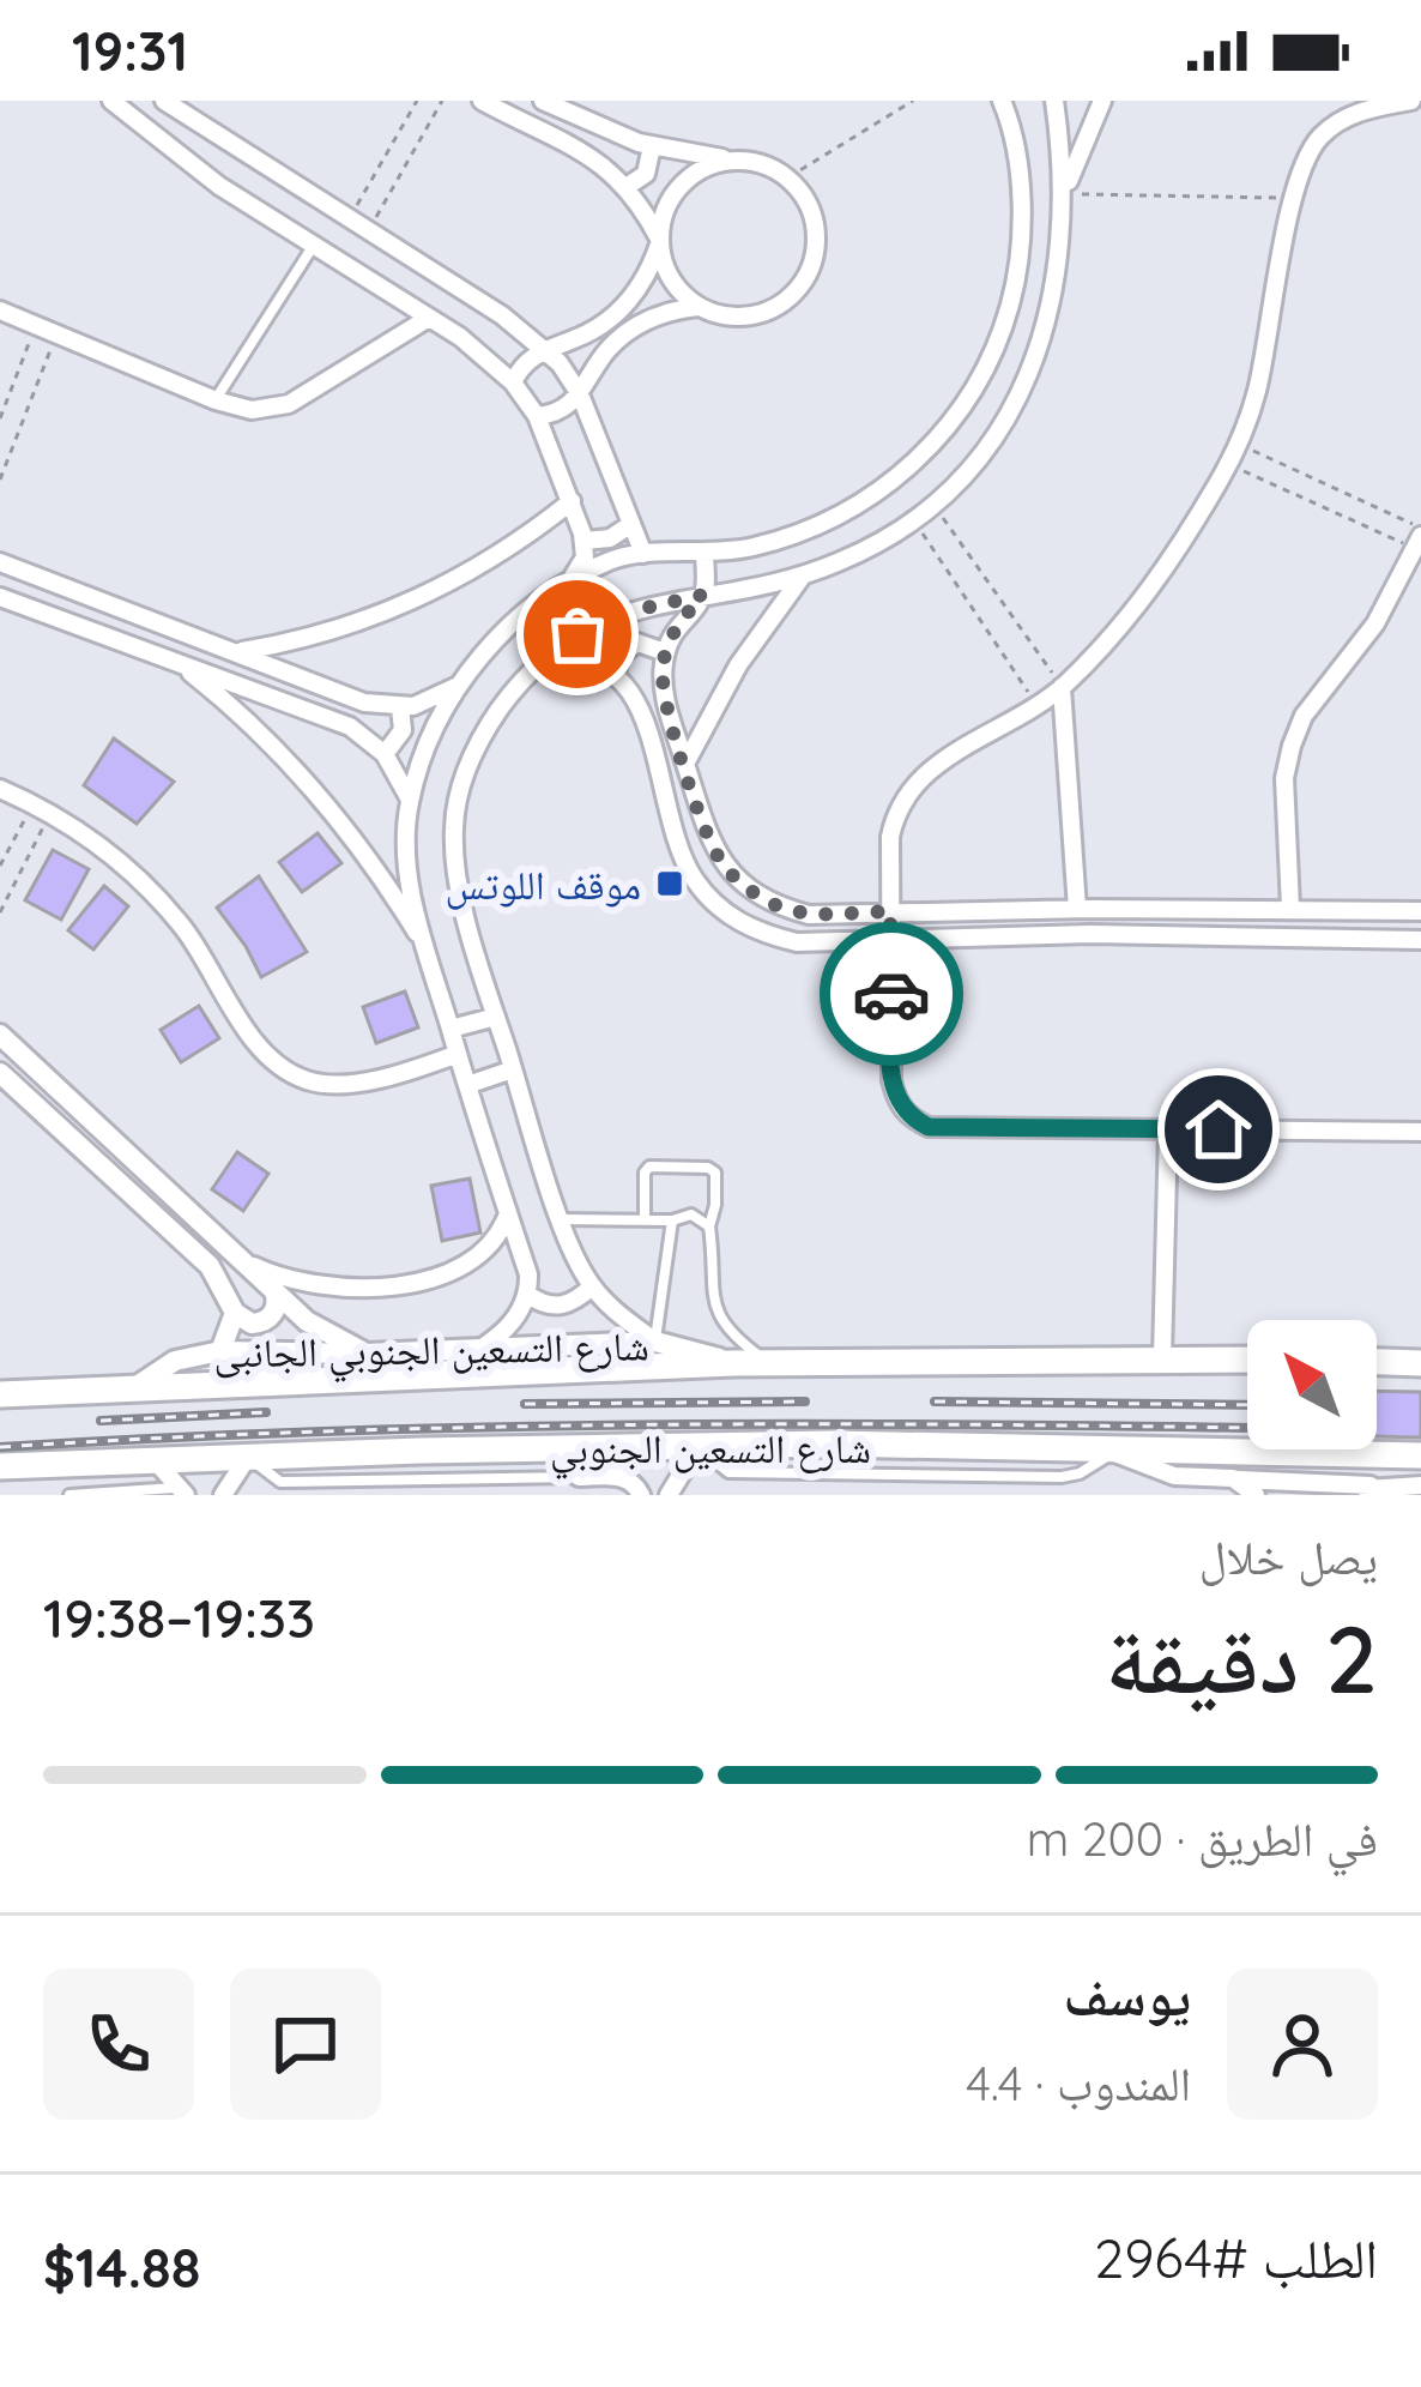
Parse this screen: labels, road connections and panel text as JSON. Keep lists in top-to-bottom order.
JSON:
{
  "streets": {
    "main road": ["شارع التسعين الجنوبي"],
    "street": ["شارع التسعين الجنوبي الجانبى"]
  },
  "crossings": [
    ["شارع التسعين الجنوبي الجانبى", "شارع التسعين الجنوبي"]
  ],
  "places": {
    "transit": ["موقف اللوتس"]
  },
  "north": "top left",
  "page": {
    "status": "19:31",
    "heading": ["2 دقيقة", "يصل خلال", "19:33–19:38"],
    "panel": [
      "يوسف",
      "المندوب · 4.4",
      "الطلب #2964",
      "$14.88"
    ],
    "bar": "في الطريق · 200 m"
  }
}
